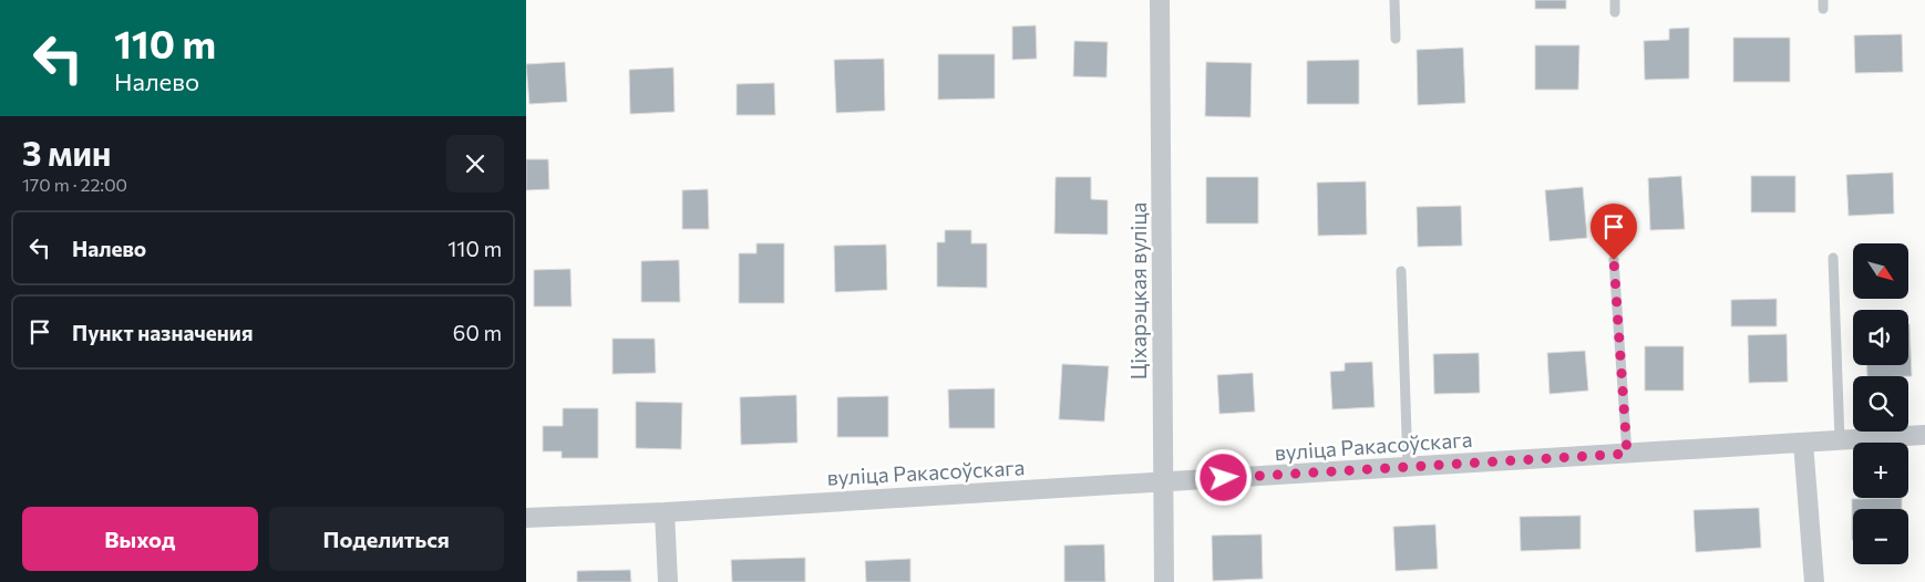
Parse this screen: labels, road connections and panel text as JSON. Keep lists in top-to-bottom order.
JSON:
{
  "streets": {
    "street": ["Ціхарэцкая вуліца", "вуліца Ракасоўскага"]
  },
  "crossings": [
    ["Ціхарэцкая вуліца", "вуліца Ракасоўскага"]
  ],
  "north": "bottom right",
  "page": {
    "turn": ["110 m", "Налево"],
    "heading": ["3 мин", "170 m · 22:00"],
    "list": [
      {
        "name": "Налево",
        "value": "110 m"
      },
      {
        "name": "Пункт назначения",
        "value": "60 m"
      }
    ],
    "map_buttons": ["+", "−"],
    "buttons": ["Выход", "Поделиться"]
  }
}
